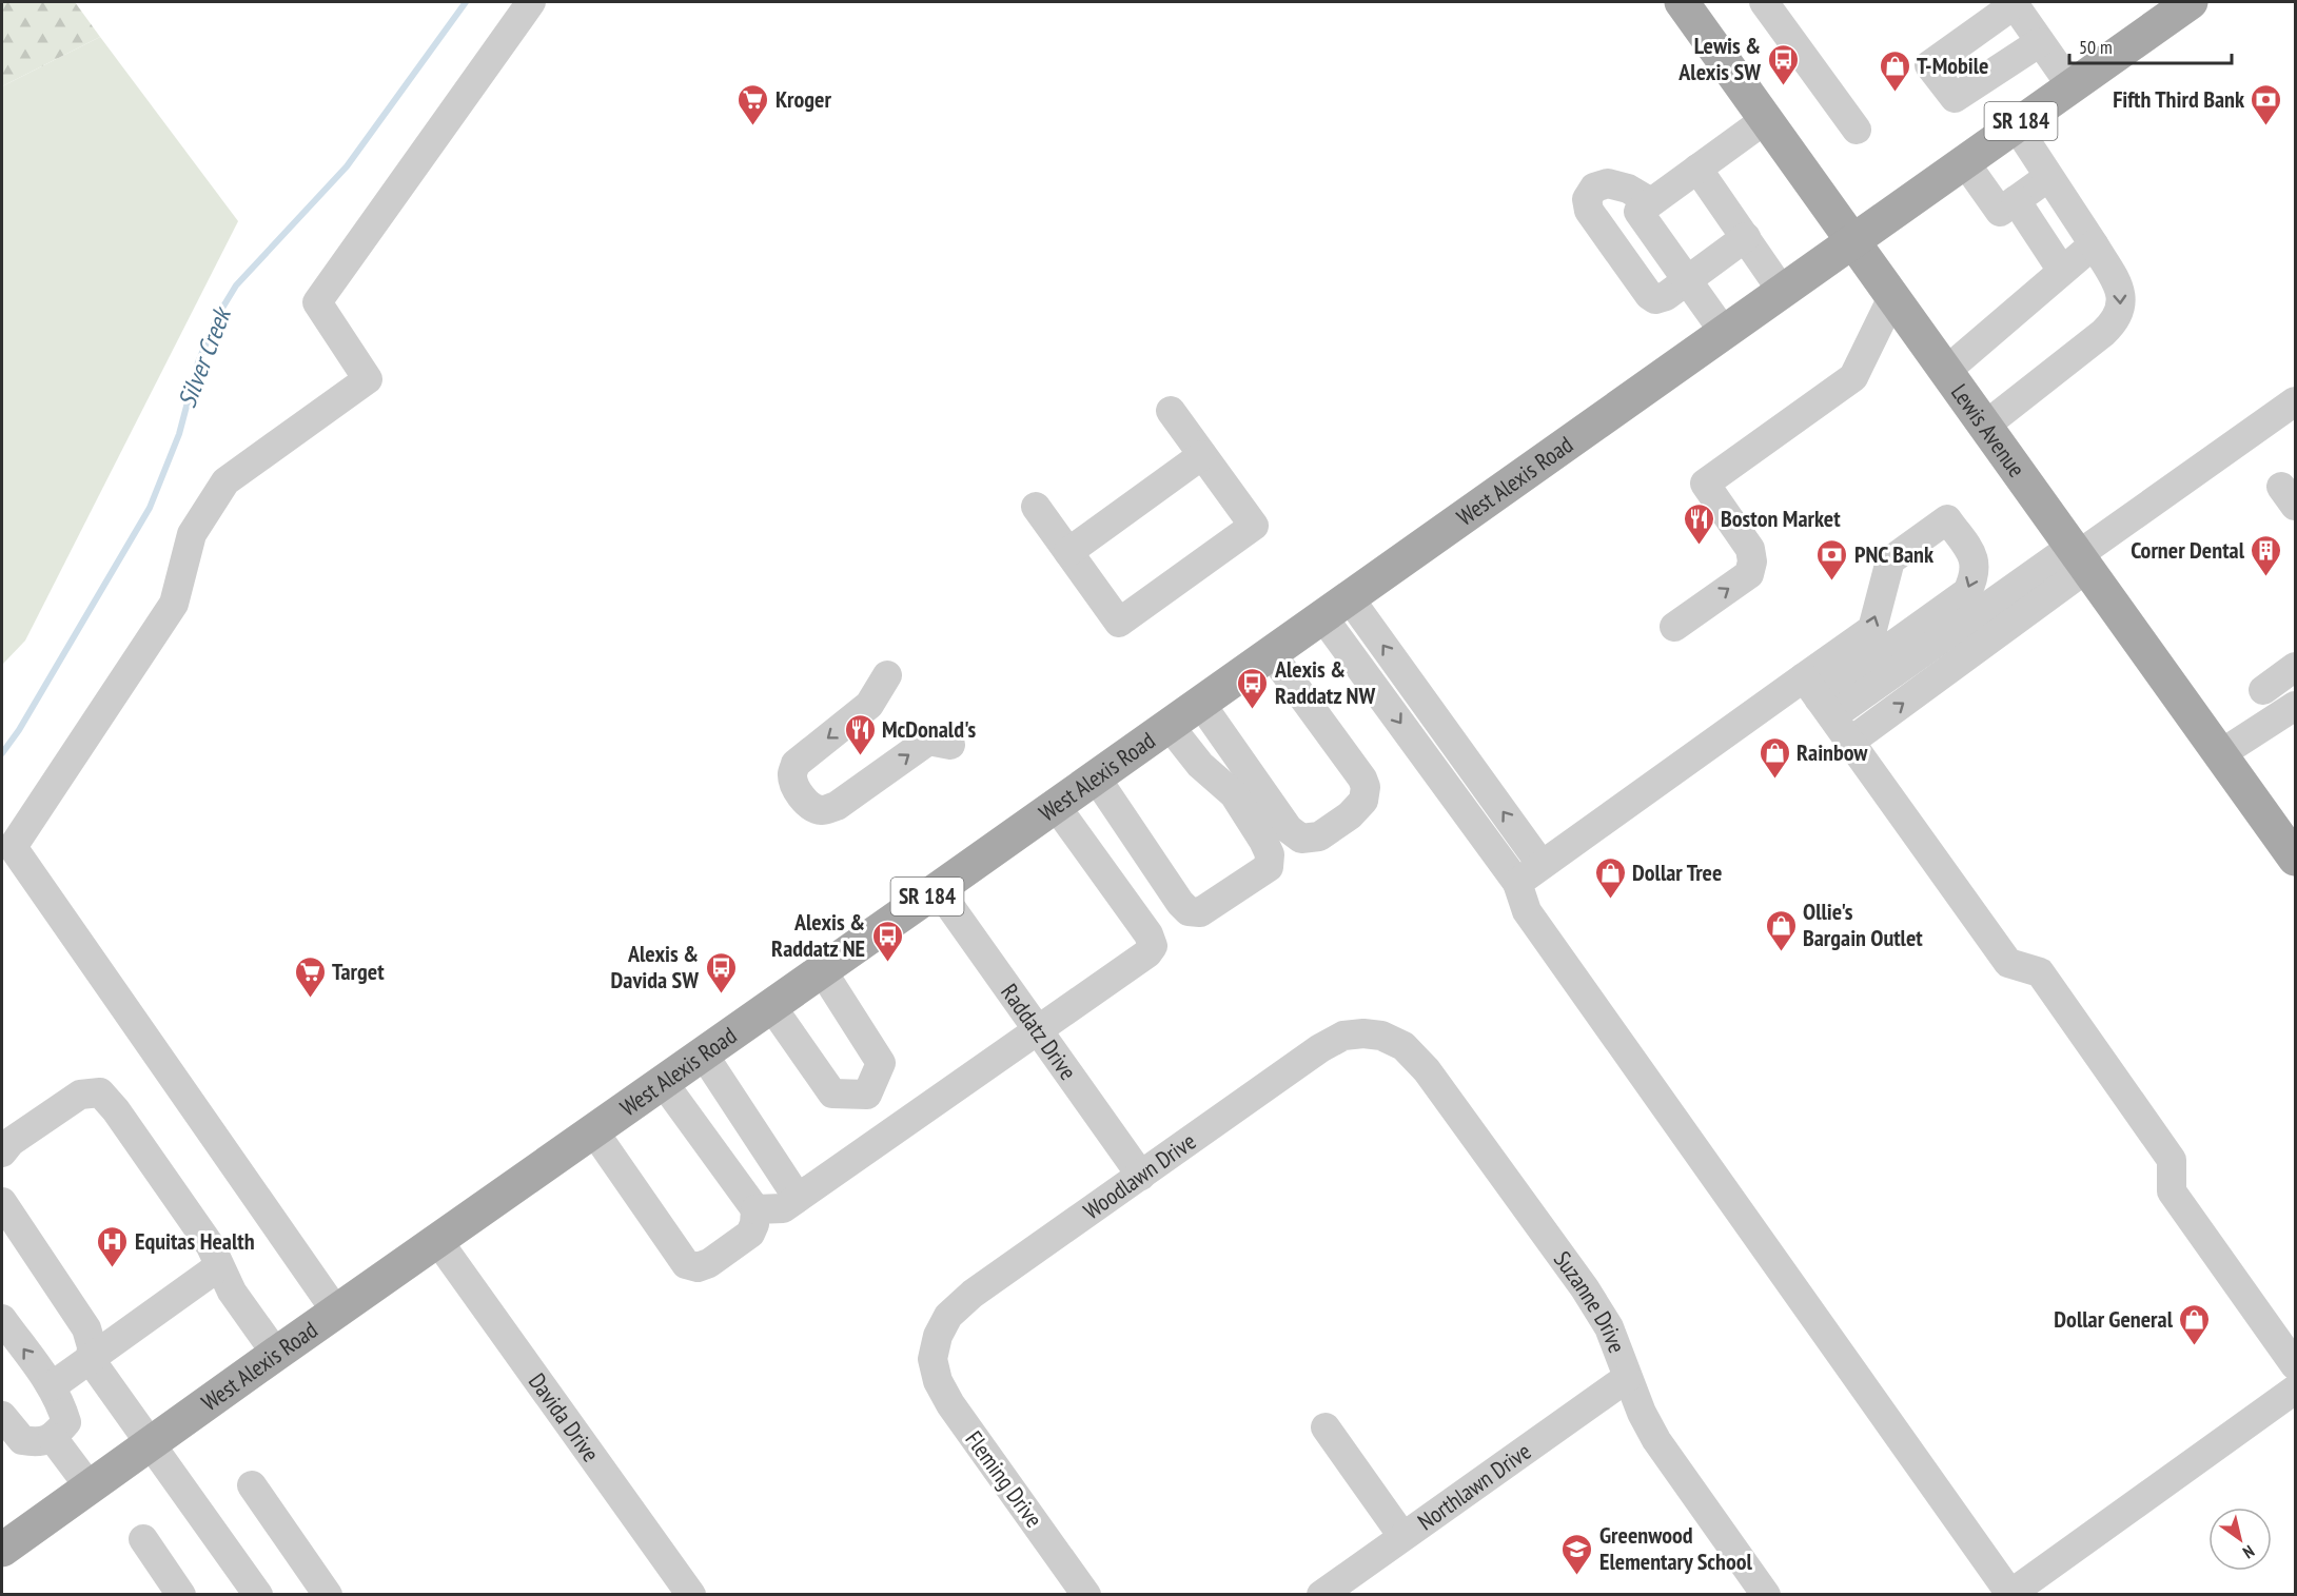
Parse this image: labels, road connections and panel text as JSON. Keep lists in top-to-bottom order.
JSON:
{
  "streets": {
    "main road": ["SR 184", "Lewis Avenue", "West Alexis Road"],
    "street": [
      "Raddatz Drive",
      "Woodlawn Drive",
      "Suzanne Drive",
      "Davida Drive",
      "Fleming Drive",
      "Northlawn Drive"
    ]
  },
  "crossings": [
    ["Lewis Avenue", "West Alexis Road"],
    ["West Alexis Road", "Raddatz Drive"],
    ["West Alexis Road", "Davida Drive"],
    ["Raddatz Drive", "Woodlawn Drive"],
    ["Woodlawn Drive", "Suzanne Drive"],
    ["Woodlawn Drive", "Fleming Drive"],
    ["Suzanne Drive", "Northlawn Drive"]
  ],
  "water": ["Silver Creek"],
  "places": {
    "bus stop": [
      "Lewis & Alexis SW",
      "Alexis & Raddatz NW",
      "Alexis & Raddatz NE",
      "Alexis & Davida SW"
    ],
    "shop": [
      "T-Mobile",
      "Rainbow",
      "Dollar Tree",
      "Ollie's Bargain Outlet",
      "Dollar General"
    ],
    "supermarket": ["Kroger", "Target"],
    "bank": ["Fifth Third Bank", "PNC Bank"],
    "restaurant": ["Boston Market", "McDonald's"],
    "building": ["Corner Dental"],
    "hospital": ["Equitas Health"],
    "school or university": ["Greenwood Elementary School"]
  },
  "scale_bar": "50 m",
  "north": "bottom right"
}
